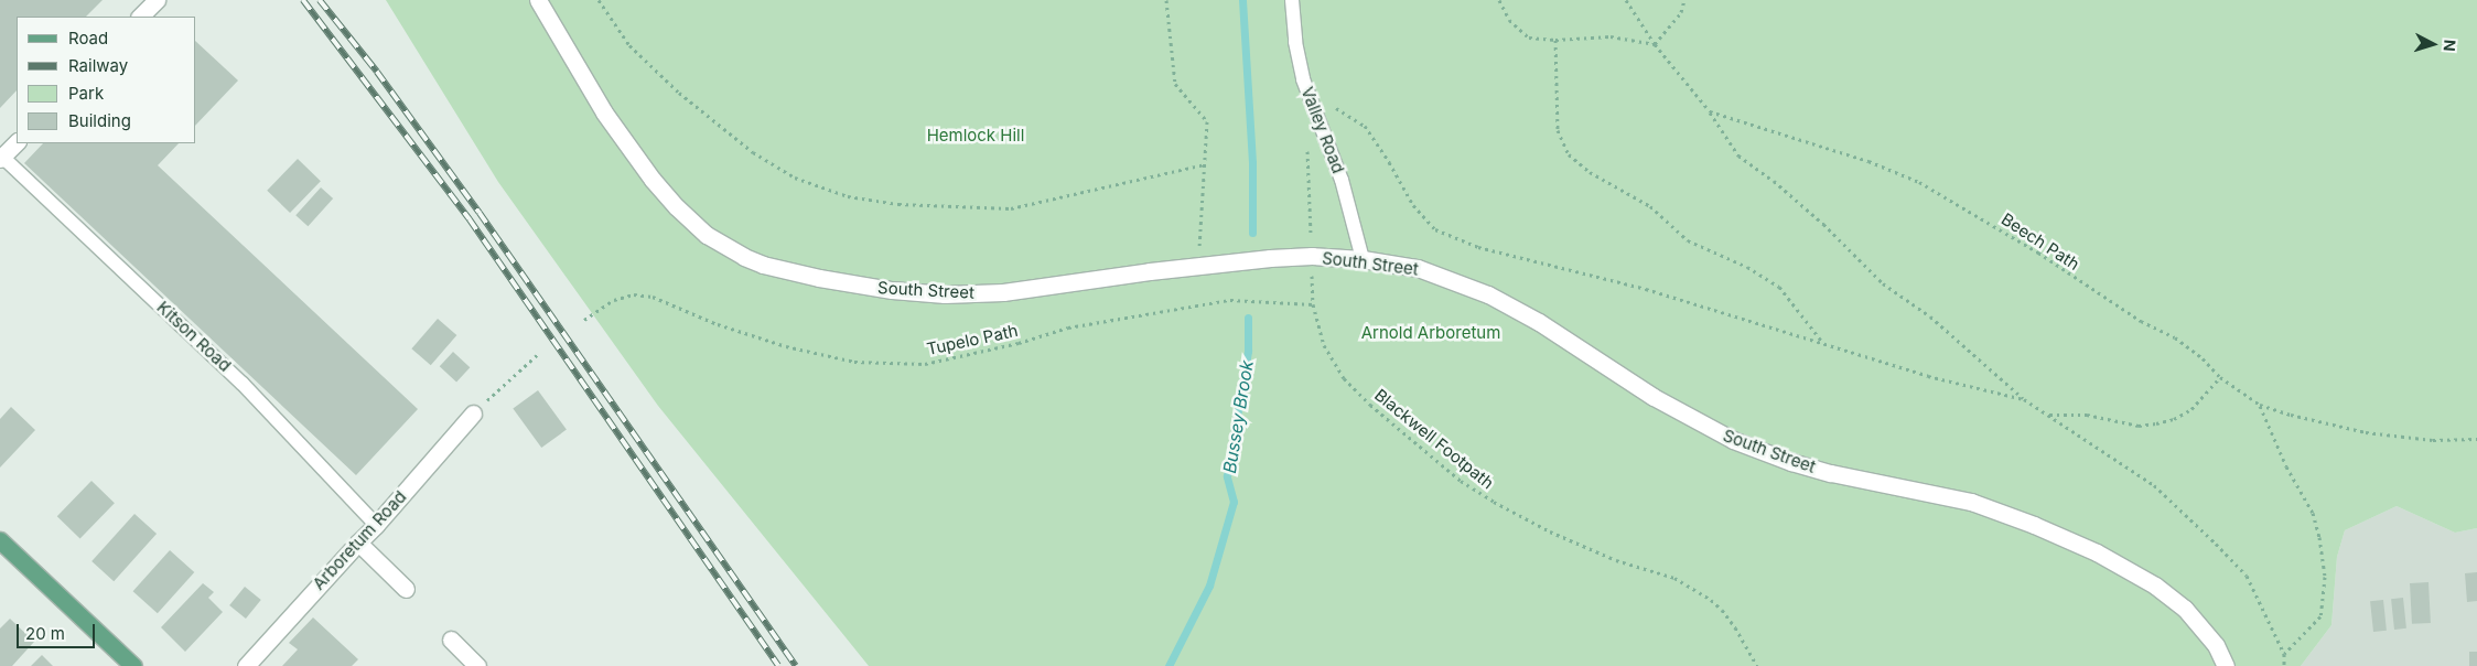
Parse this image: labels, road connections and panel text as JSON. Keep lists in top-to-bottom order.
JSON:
{
  "streets": {
    "street": ["South Street", "Arboretum Road"],
    "lane": ["Valley Road", "Kitson Road"],
    "path": ["Beech Path", "Tupelo Path", "Blackwell Footpath"]
  },
  "crossings": [
    ["Valley Road", "South Street"],
    ["Kitson Road", "Arboretum Road"],
    ["Tupelo Path", "Blackwell Footpath"]
  ],
  "water": ["Bussey Brook"],
  "parks": ["Hemlock Hill", "Arnold Arboretum"],
  "legend": [
    "Road",
    "Railway",
    "Park",
    "Building"
  ],
  "scale_bar": "20 m",
  "north": "right"
}
